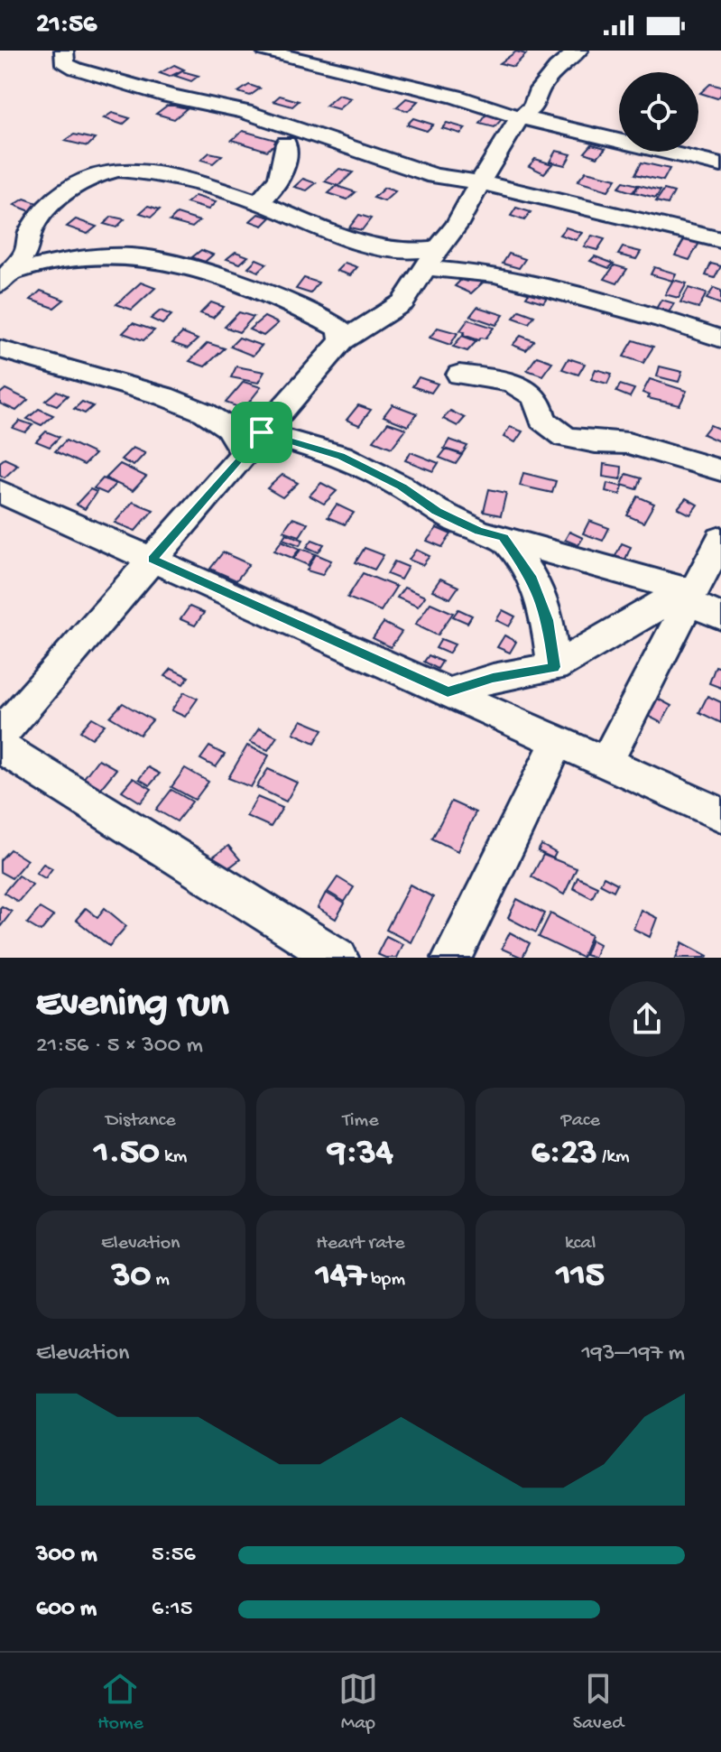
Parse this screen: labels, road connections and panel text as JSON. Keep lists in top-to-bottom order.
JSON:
{
  "page": {
    "status": "21:56",
    "heading": ["Evening run", "21:56 · 5 × 300 m"],
    "stats": [
      ["Distance", "1.50 km"],
      ["Time", "9:34"],
      ["Pace", "6:23 /km"],
      ["Elevation", "30 m"],
      ["Heart rate", "147 bpm"],
      ["kcal", "115"]
    ],
    "chart": ["Elevation", "193–197 m"],
    "list": [
      {
        "name": "300 m",
        "note": "5:56"
      },
      {
        "name": "600 m",
        "note": "6:15"
      }
    ],
    "tabs": ["Home", "Map", "Saved"]
  }
}
